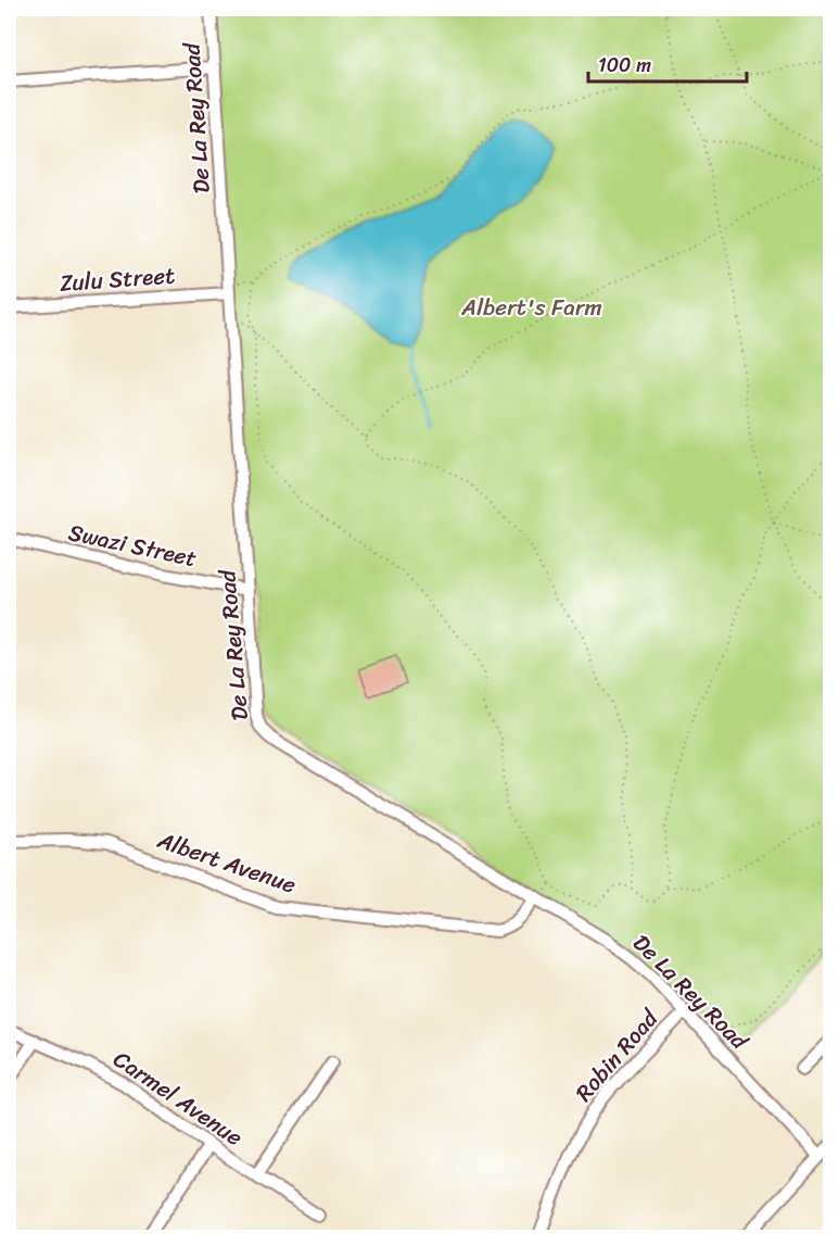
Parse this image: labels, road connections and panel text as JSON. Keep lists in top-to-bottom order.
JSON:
{
  "streets": {
    "street": [
      "De La Rey Road",
      "Zulu Street",
      "Swazi Street",
      "Albert Avenue",
      "Robin Road",
      "Carmel Avenue"
    ]
  },
  "crossings": [
    ["De La Rey Road", "Zulu Street"],
    ["De La Rey Road", "Swazi Street"],
    ["De La Rey Road", "Albert Avenue"],
    ["De La Rey Road", "Robin Road"]
  ],
  "parks": ["Albert's Farm"],
  "scale_bar": "100 m"
}
